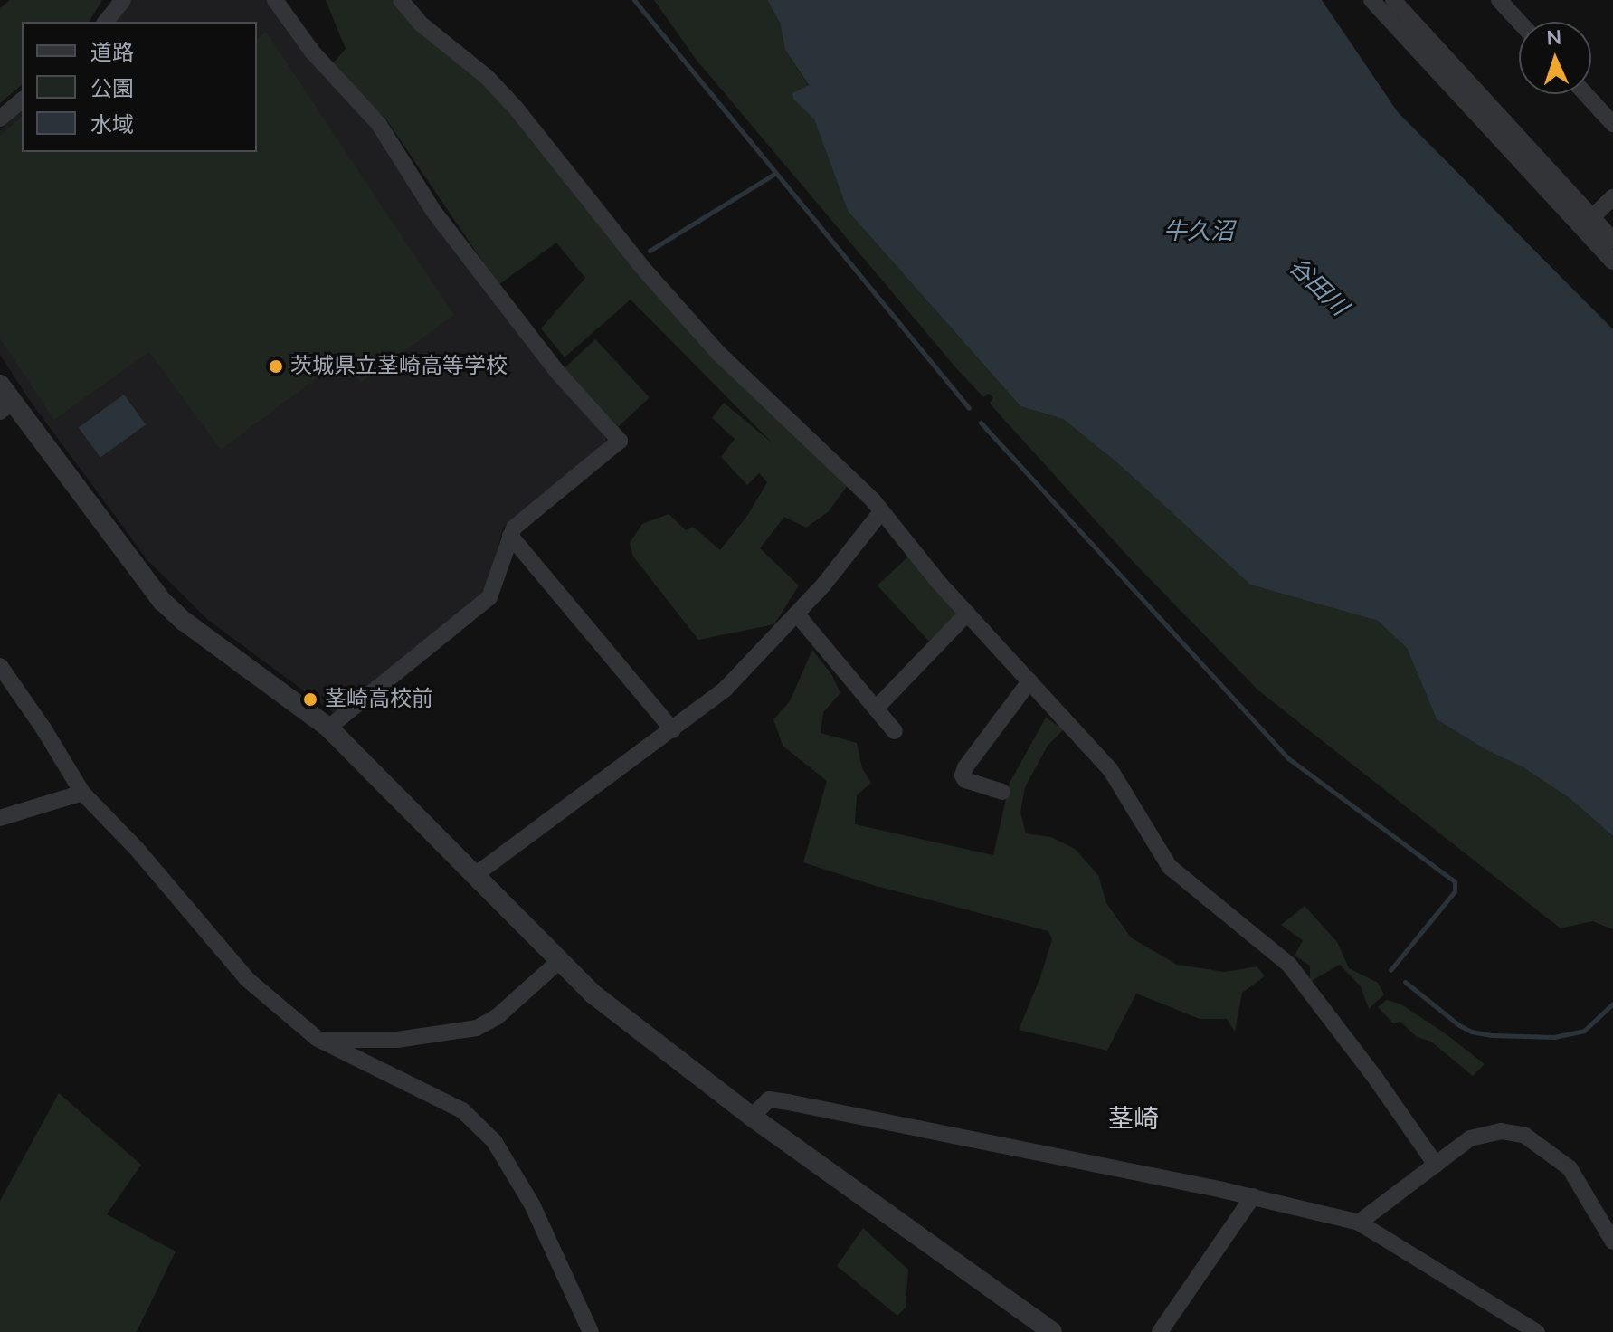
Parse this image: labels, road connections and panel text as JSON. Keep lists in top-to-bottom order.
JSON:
{
  "districts": ["茎崎"],
  "water": ["牛久沼", "谷田川"],
  "places": ["茨城県立茎崎高等学校", "茎崎高校前"],
  "legend": ["道路", "公園", "水域"],
  "north": "top"
}
